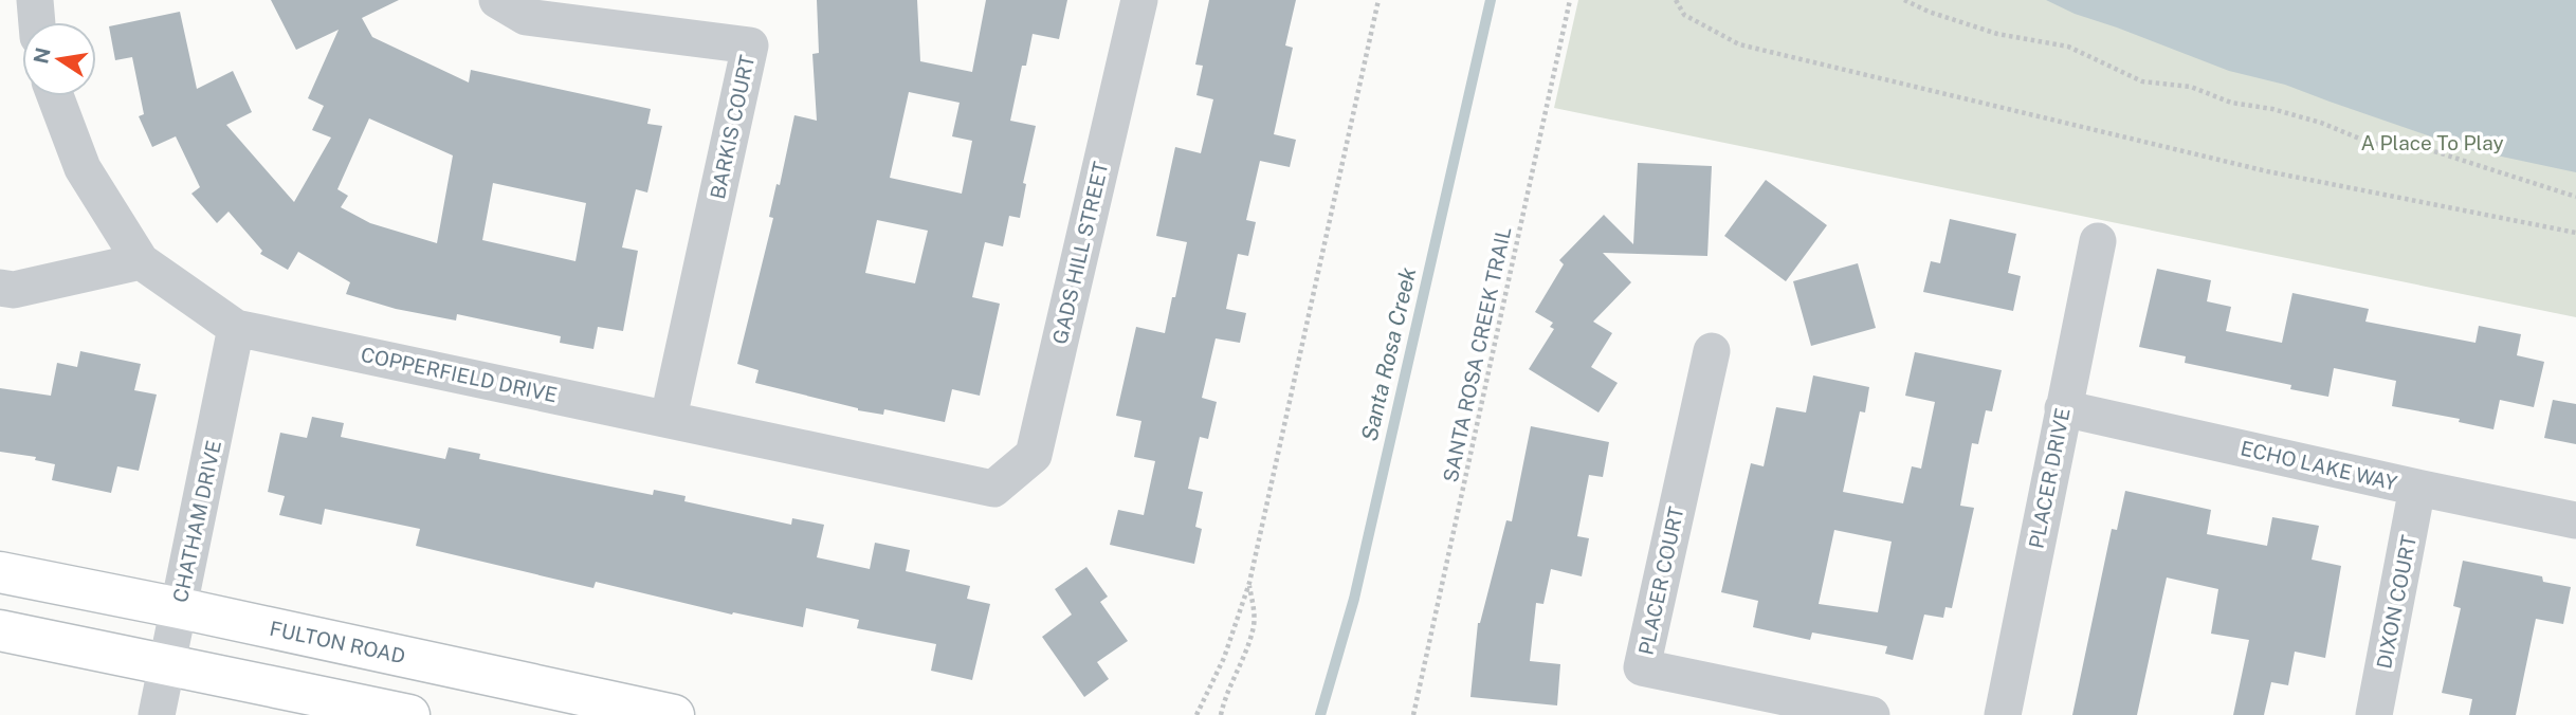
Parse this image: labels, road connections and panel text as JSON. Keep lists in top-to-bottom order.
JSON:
{
  "streets": {
    "main road": ["FULTON ROAD"],
    "street": [
      "BARKIS COURT",
      "GADS HILL STREET",
      "COPPERFIELD DRIVE",
      "ECHO LAKE WAY",
      "PLACER DRIVE",
      "CHATHAM DRIVE",
      "PLACER COURT",
      "DIXON COURT"
    ],
    "path": ["SANTA ROSA CREEK TRAIL"]
  },
  "crossings": [
    ["BARKIS COURT", "COPPERFIELD DRIVE"],
    ["GADS HILL STREET", "COPPERFIELD DRIVE"],
    ["COPPERFIELD DRIVE", "CHATHAM DRIVE"],
    ["ECHO LAKE WAY", "PLACER DRIVE"],
    ["ECHO LAKE WAY", "DIXON COURT"],
    ["CHATHAM DRIVE", "FULTON ROAD"]
  ],
  "water": ["Santa Rosa Creek"],
  "parks": ["A Place To Play"],
  "north": "left"
}
